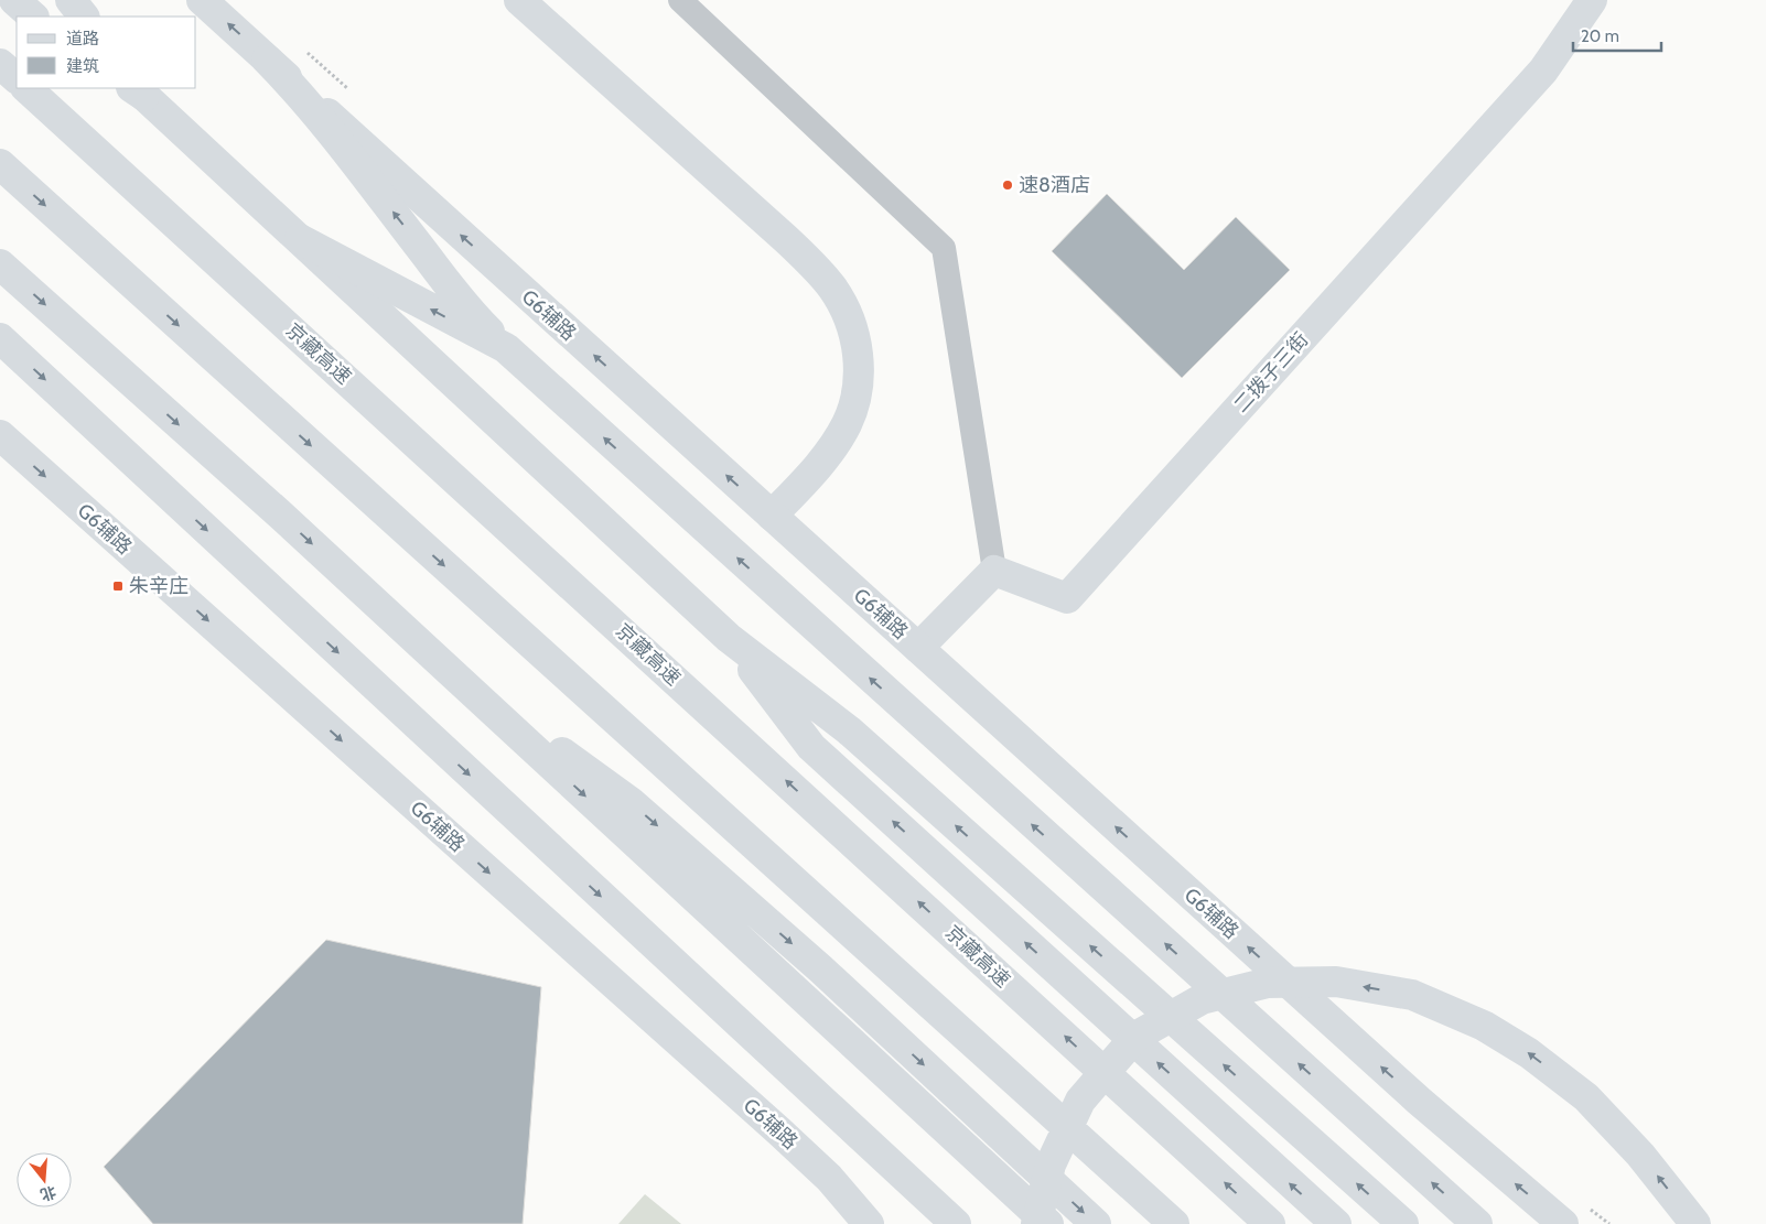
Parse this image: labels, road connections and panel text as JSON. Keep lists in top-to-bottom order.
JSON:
{
  "streets": {
    "main road": ["G6辅路", "京藏高速", "二拨子三街"]
  },
  "places": {
    "other": ["速8酒店"],
    "transit": ["朱辛庄"]
  },
  "legend": ["道路", "建筑"],
  "scale_bar": "20 m",
  "north": "bottom"
}
